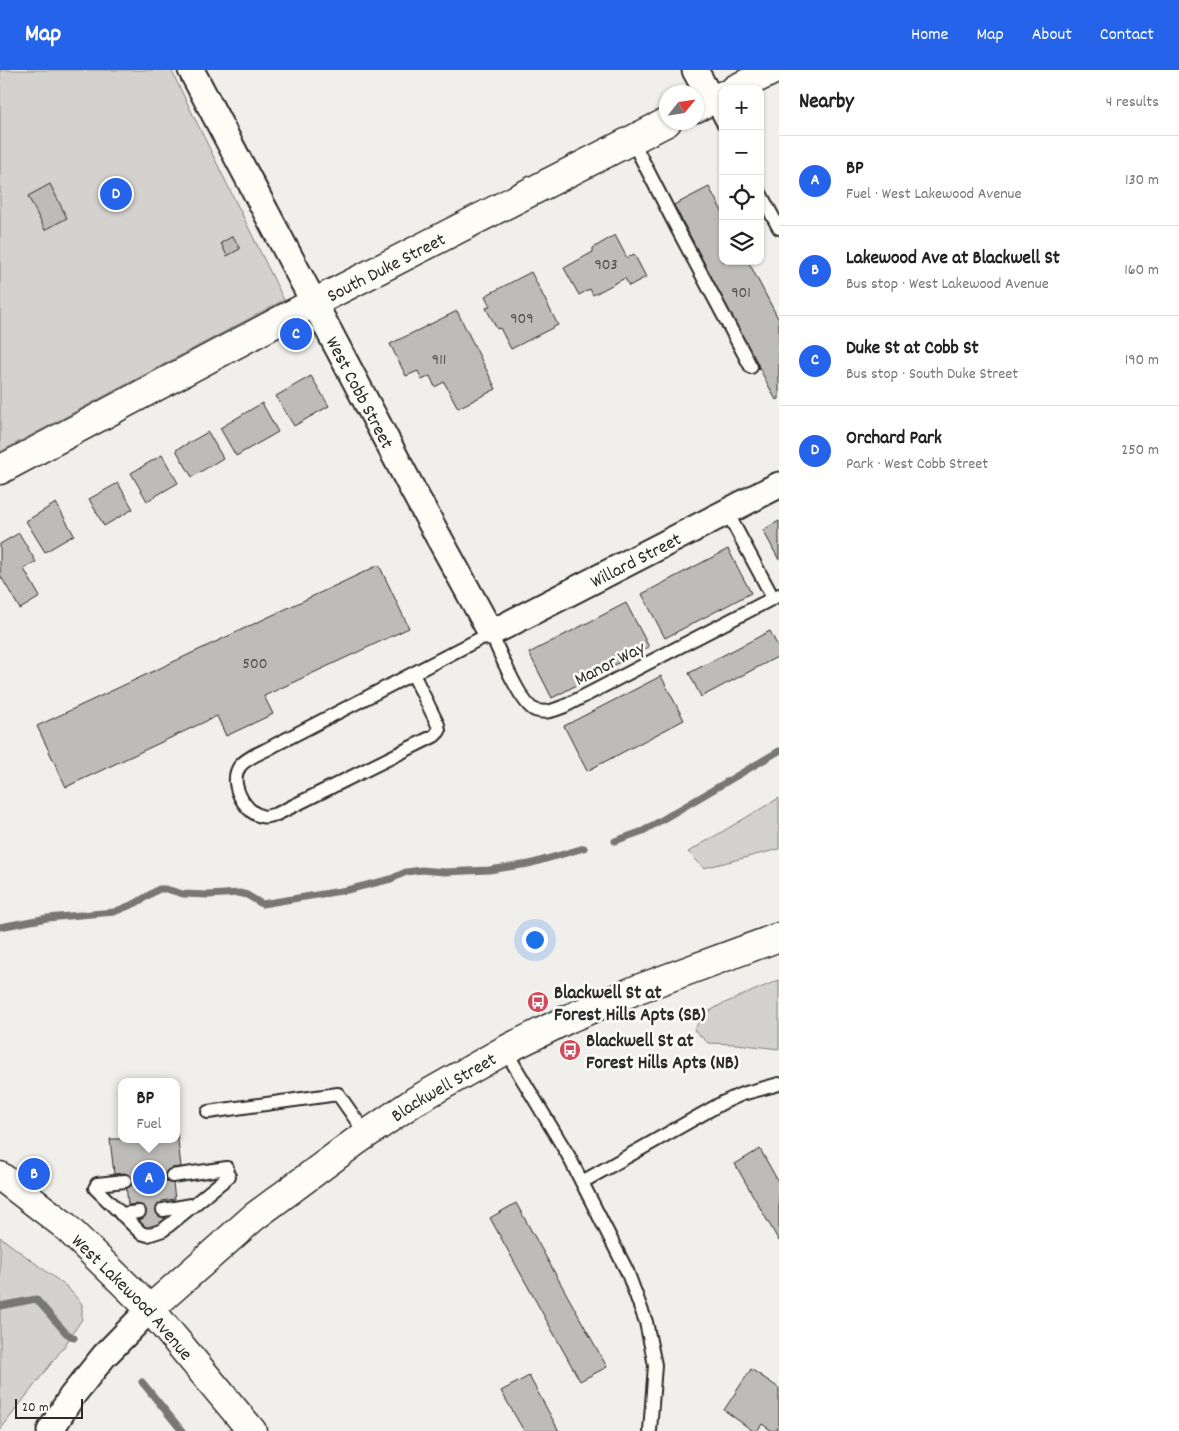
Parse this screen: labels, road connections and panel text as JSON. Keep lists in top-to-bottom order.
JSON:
{
  "streets": {
    "main road": ["South Duke Street", "Blackwell Street", "West Lakewood Avenue"],
    "street": ["West Cobb Street", "Willard Street"],
    "lane": ["Manor Way"]
  },
  "crossings": [
    ["South Duke Street", "West Cobb Street"],
    ["West Cobb Street", "Willard Street"],
    ["West Cobb Street", "Manor Way"],
    ["Willard Street", "Manor Way"],
    ["Blackwell Street", "West Lakewood Avenue"]
  ],
  "places": {
    "bus stop": ["Blackwell St at Forest Hills Apts (SB)", "Blackwell St at Forest Hills Apts (NB)"]
  },
  "house_numbers": [
    "903",
    "901",
    "909",
    "911",
    "500"
  ],
  "scale_bar": "20 m",
  "north": "top right",
  "page": {
    "header": "Map",
    "nav": [
      "Home",
      "Map",
      "About",
      "Contact"
    ],
    "heading": ["Nearby", "4 results"],
    "map_buttons": ["+", "−"],
    "list": [
      {
        "mark": "A",
        "name": "BP",
        "note": "Fuel · West Lakewood Avenue",
        "value": "130 m"
      },
      {
        "mark": "B",
        "name": "Lakewood Ave at Blackwell St",
        "note": "Bus stop · West Lakewood Avenue",
        "value": "160 m"
      },
      {
        "mark": "C",
        "name": "Duke St at Cobb St",
        "note": "Bus stop · South Duke Street",
        "value": "190 m"
      },
      {
        "mark": "D",
        "name": "Orchard Park",
        "note": "Park · West Cobb Street",
        "value": "250 m"
      }
    ],
    "pins": [
      "D",
      "C",
      "B",
      "A"
    ],
    "popup": ["BP", "Fuel"],
    "scale": "20 m"
  }
}
